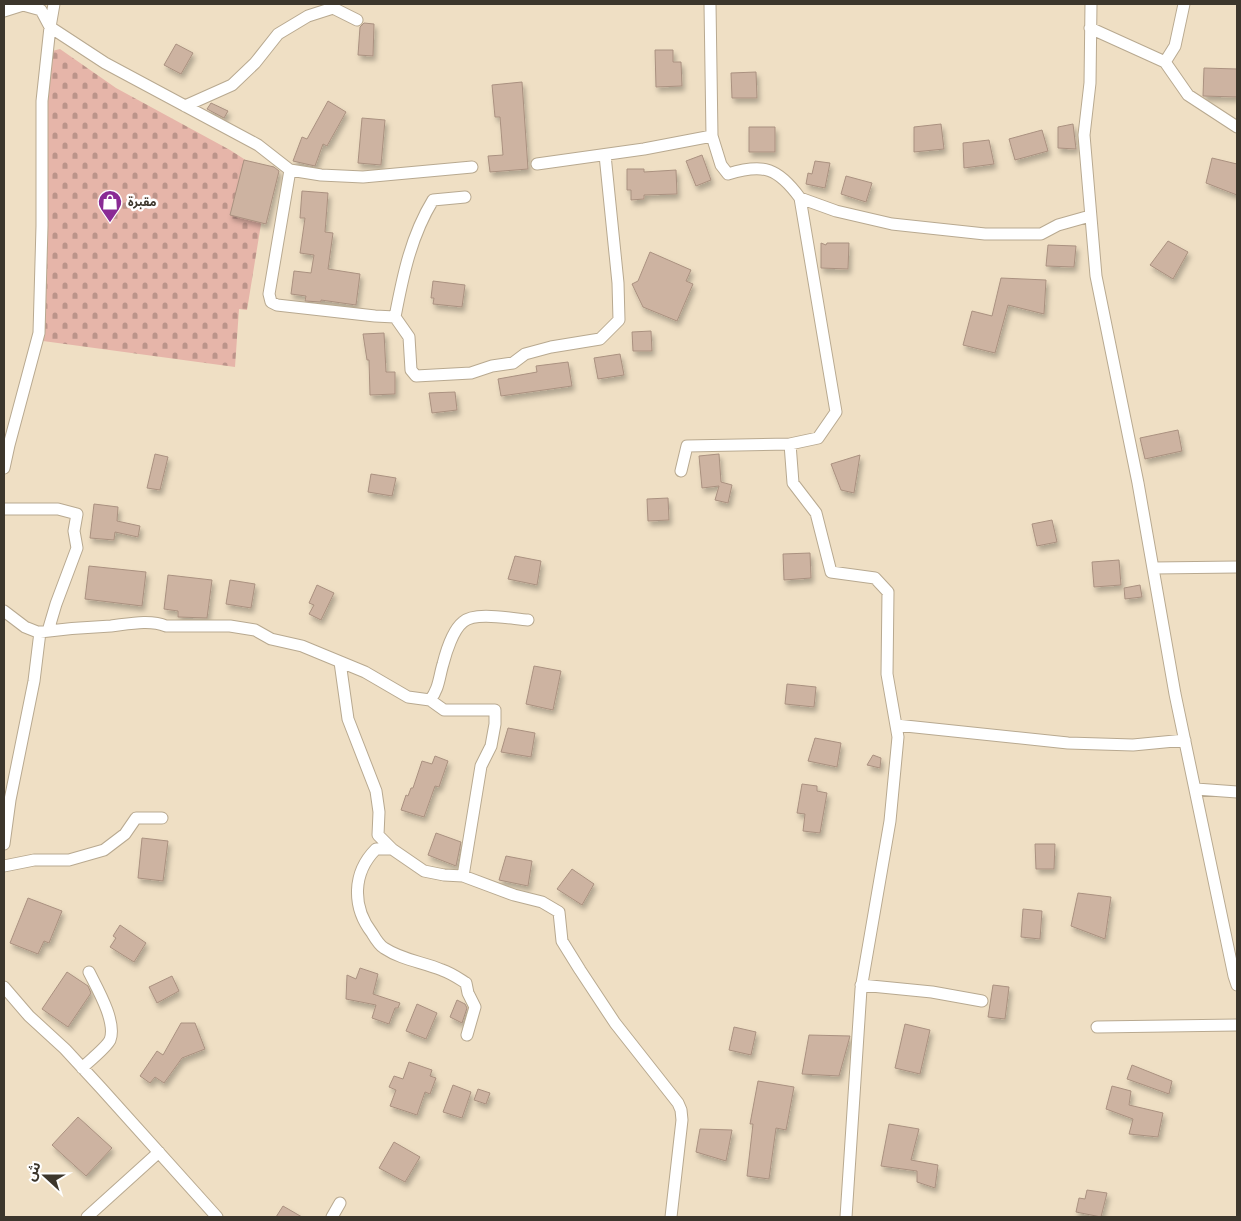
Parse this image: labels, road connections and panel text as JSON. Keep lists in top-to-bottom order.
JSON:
{
  "places": {
    "shop": ["مقبرة"]
  },
  "north": "left"
}
